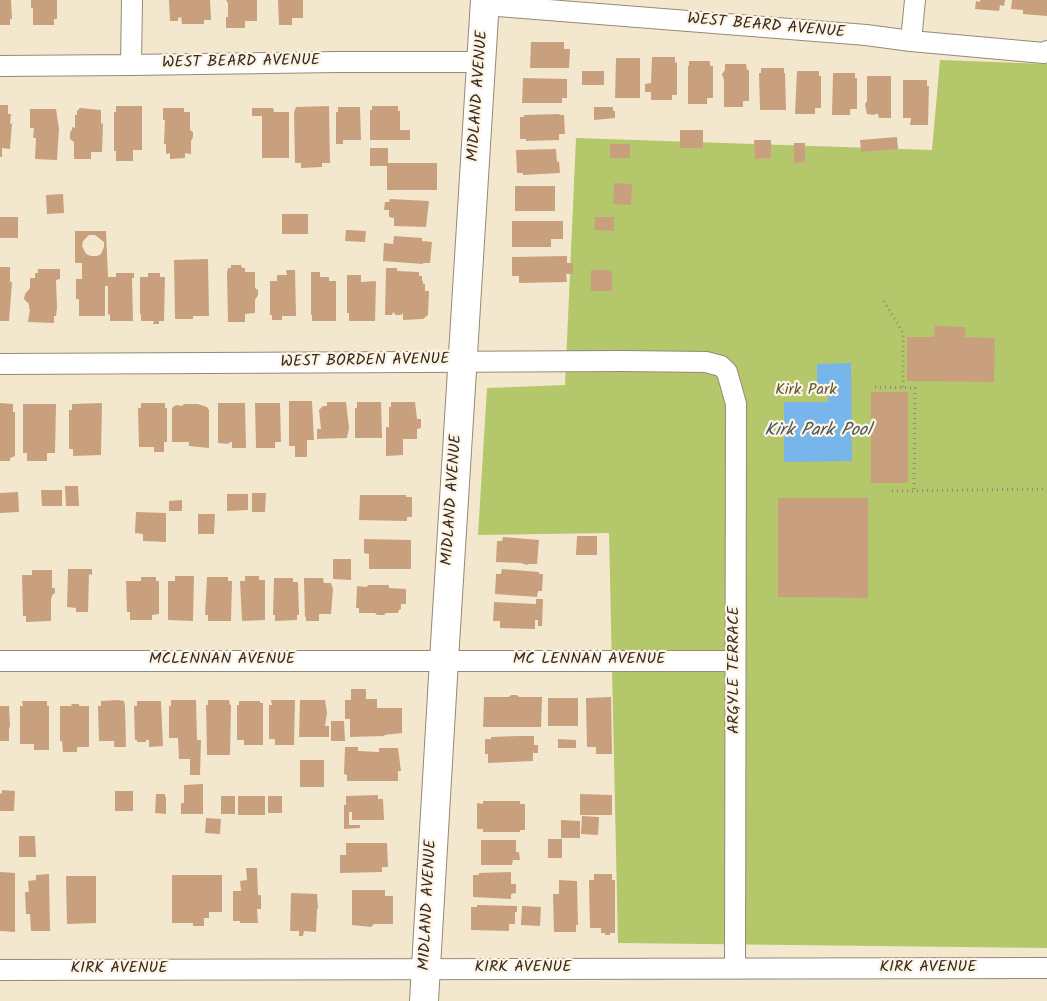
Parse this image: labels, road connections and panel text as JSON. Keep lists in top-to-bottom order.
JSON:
{
  "streets": {
    "street": [
      "WEST BEARD AVENUE",
      "MIDLAND AVENUE",
      "WEST BORDEN AVENUE",
      "MCLENNAN AVENUE",
      "MC LENNAN AVENUE",
      "ARGYLE TERRACE",
      "KIRK AVENUE"
    ]
  },
  "crossings": [
    ["WEST BEARD AVENUE", "MIDLAND AVENUE"],
    ["MIDLAND AVENUE", "WEST BORDEN AVENUE"],
    ["MIDLAND AVENUE", "MCLENNAN AVENUE"],
    ["MIDLAND AVENUE", "MC LENNAN AVENUE"],
    ["MIDLAND AVENUE", "KIRK AVENUE"],
    ["WEST BORDEN AVENUE", "ARGYLE TERRACE"],
    ["MCLENNAN AVENUE", "MC LENNAN AVENUE"],
    ["MC LENNAN AVENUE", "ARGYLE TERRACE"],
    ["ARGYLE TERRACE", "KIRK AVENUE"]
  ],
  "water": ["Kirk Park Pool"],
  "parks": ["Kirk Park"]
}
